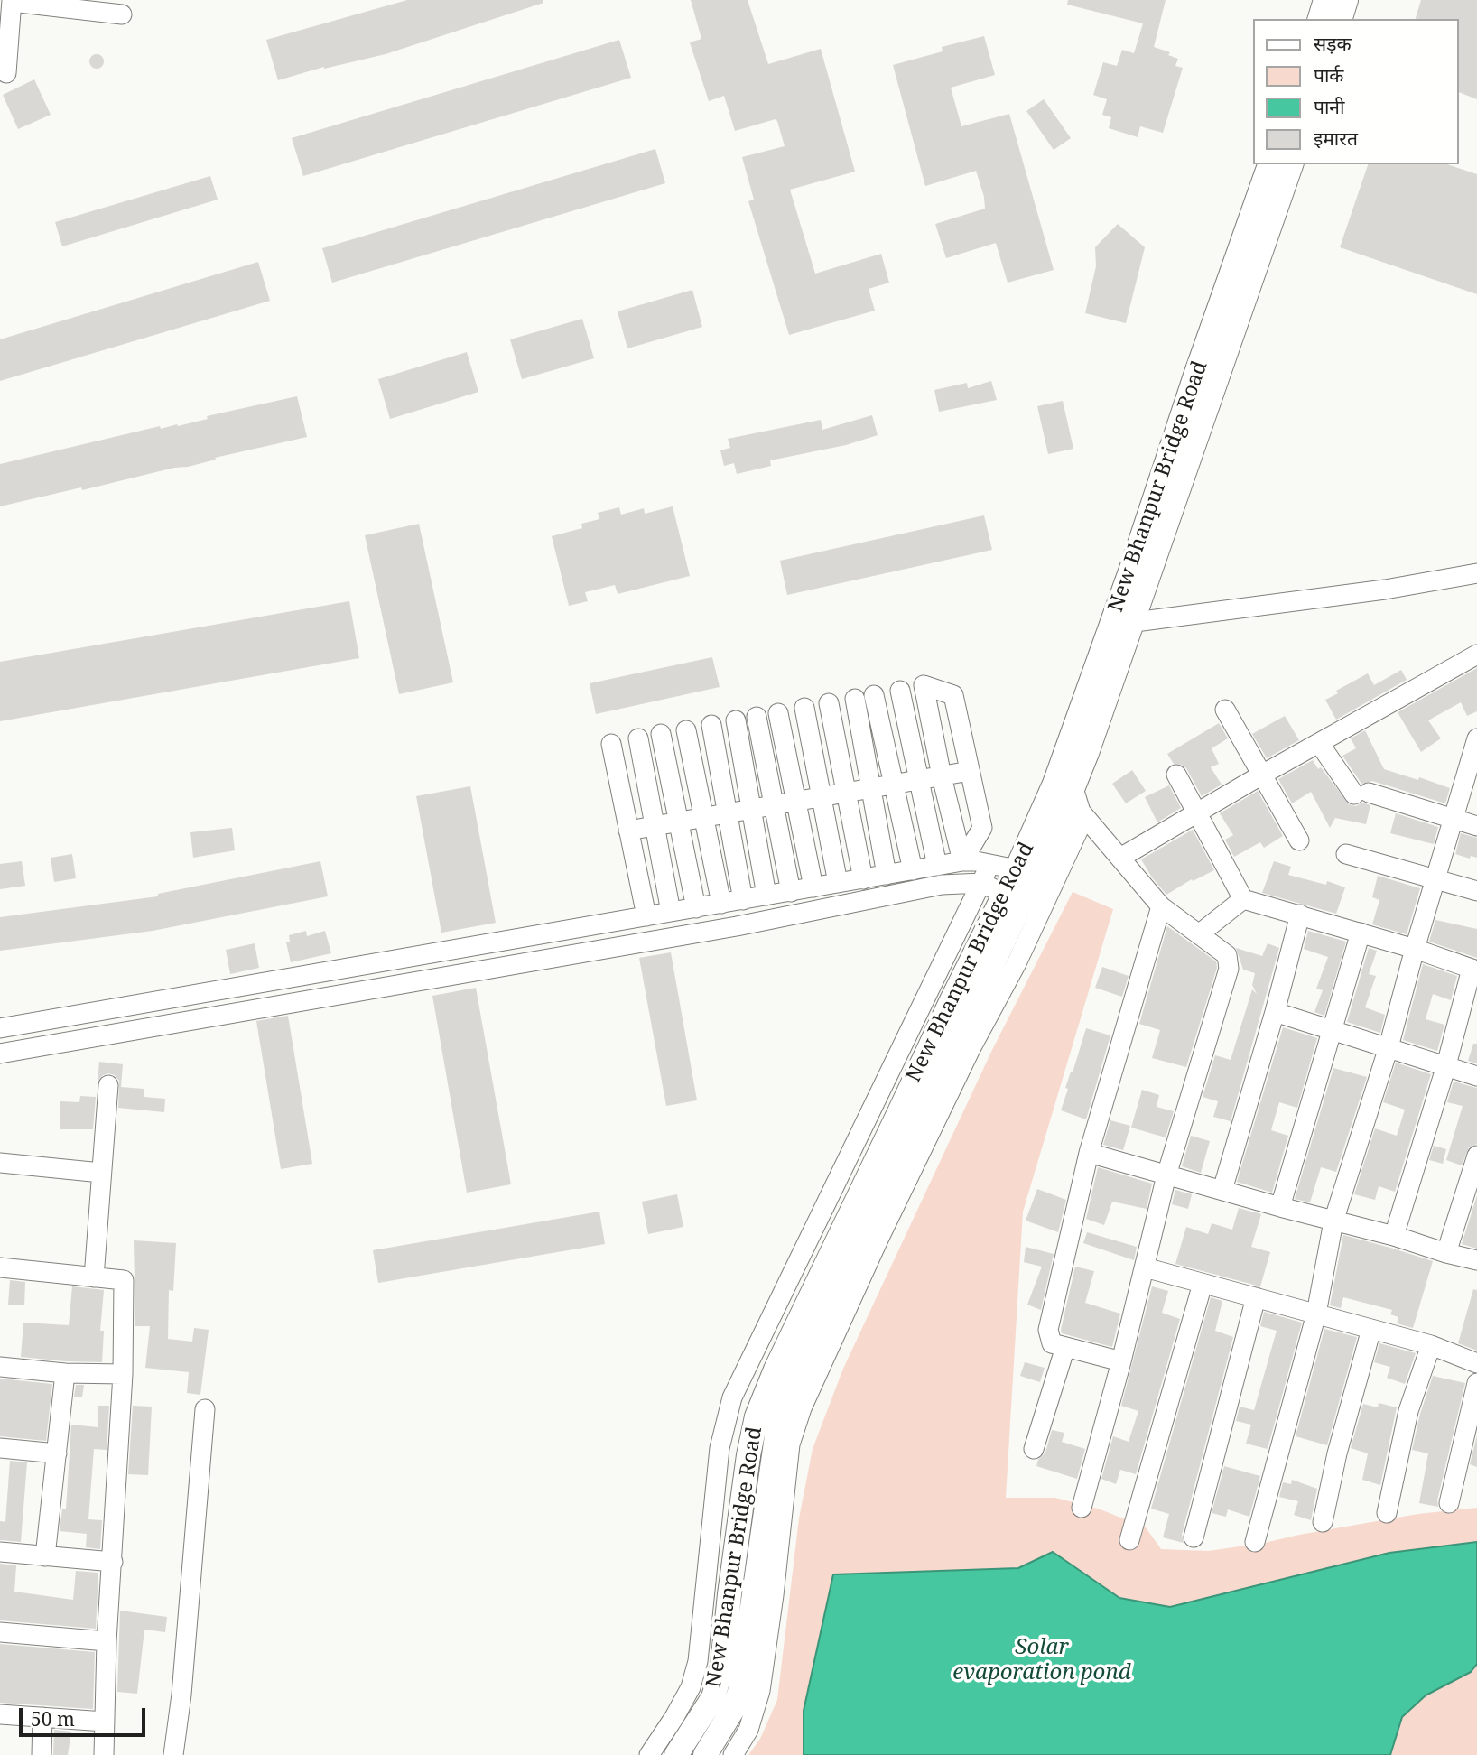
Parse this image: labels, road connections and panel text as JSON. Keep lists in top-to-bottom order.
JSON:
{
  "streets": {
    "street": ["New Bhanpur Bridge Road"]
  },
  "water": ["Solar evaporation pond"],
  "legend": [
    "सड़क",
    "पार्क",
    "पानी",
    "इमारत"
  ],
  "scale_bar": "50 m"
}
